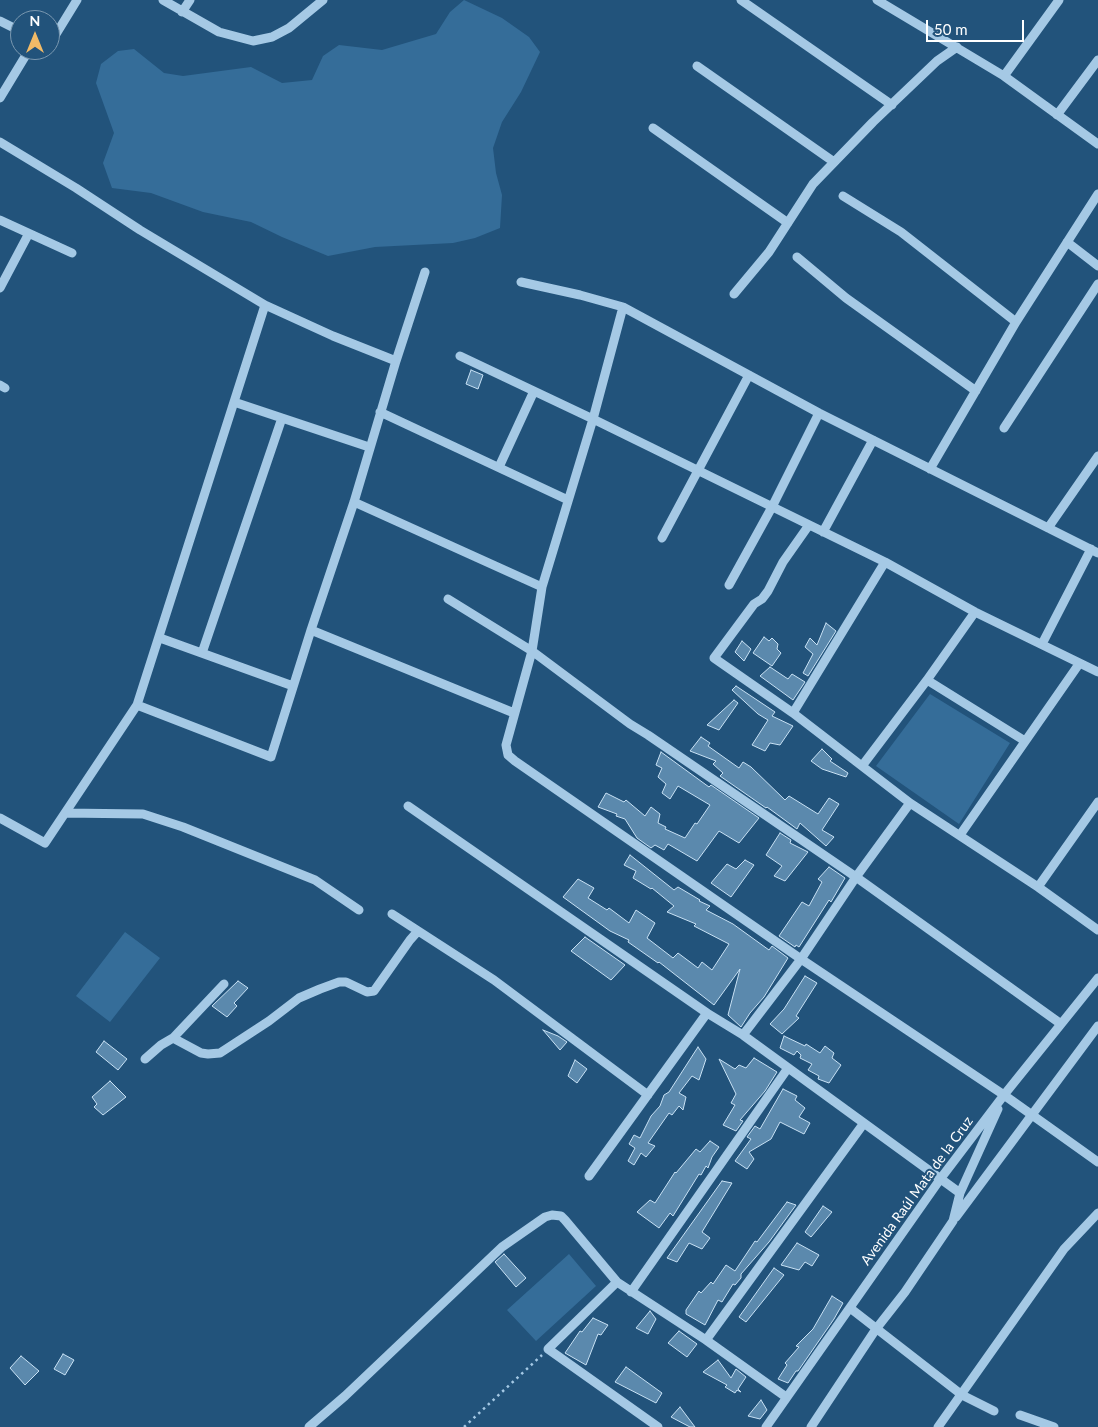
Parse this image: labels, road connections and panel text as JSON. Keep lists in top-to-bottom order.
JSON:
{
  "streets": {
    "street": ["Avenida Raúl Mata de la Cruz"]
  },
  "scale_bar": "50 m",
  "north": "top"
}
